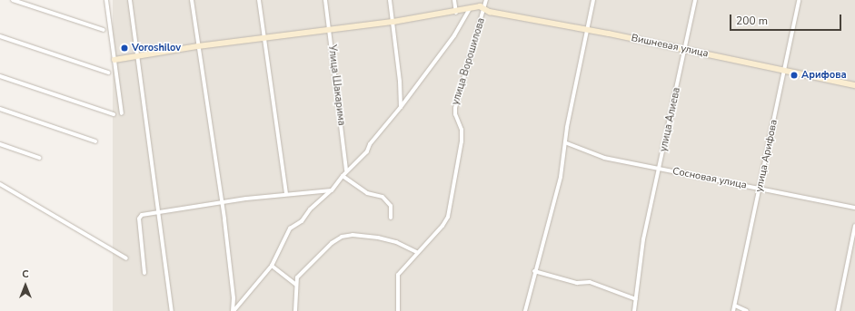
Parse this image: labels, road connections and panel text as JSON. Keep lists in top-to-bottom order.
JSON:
{
  "streets": {
    "street": [
      "Вишневая улица",
      "улица Ворошилова",
      "Улица Шакарима",
      "улица Алиева",
      "улица Арифова",
      "Сосновая улица"
    ]
  },
  "crossings": [
    ["Вишневая улица", "улица Ворошилова"],
    ["Вишневая улица", "Улица Шакарима"],
    ["Вишневая улица", "улица Алиева"],
    ["Вишневая улица", "улица Арифова"],
    ["улица Алиева", "Сосновая улица"],
    ["улица Арифова", "Сосновая улица"]
  ],
  "places": ["Voroshilov", "Арифова"],
  "scale_bar": "200 m",
  "north": "top"
}
